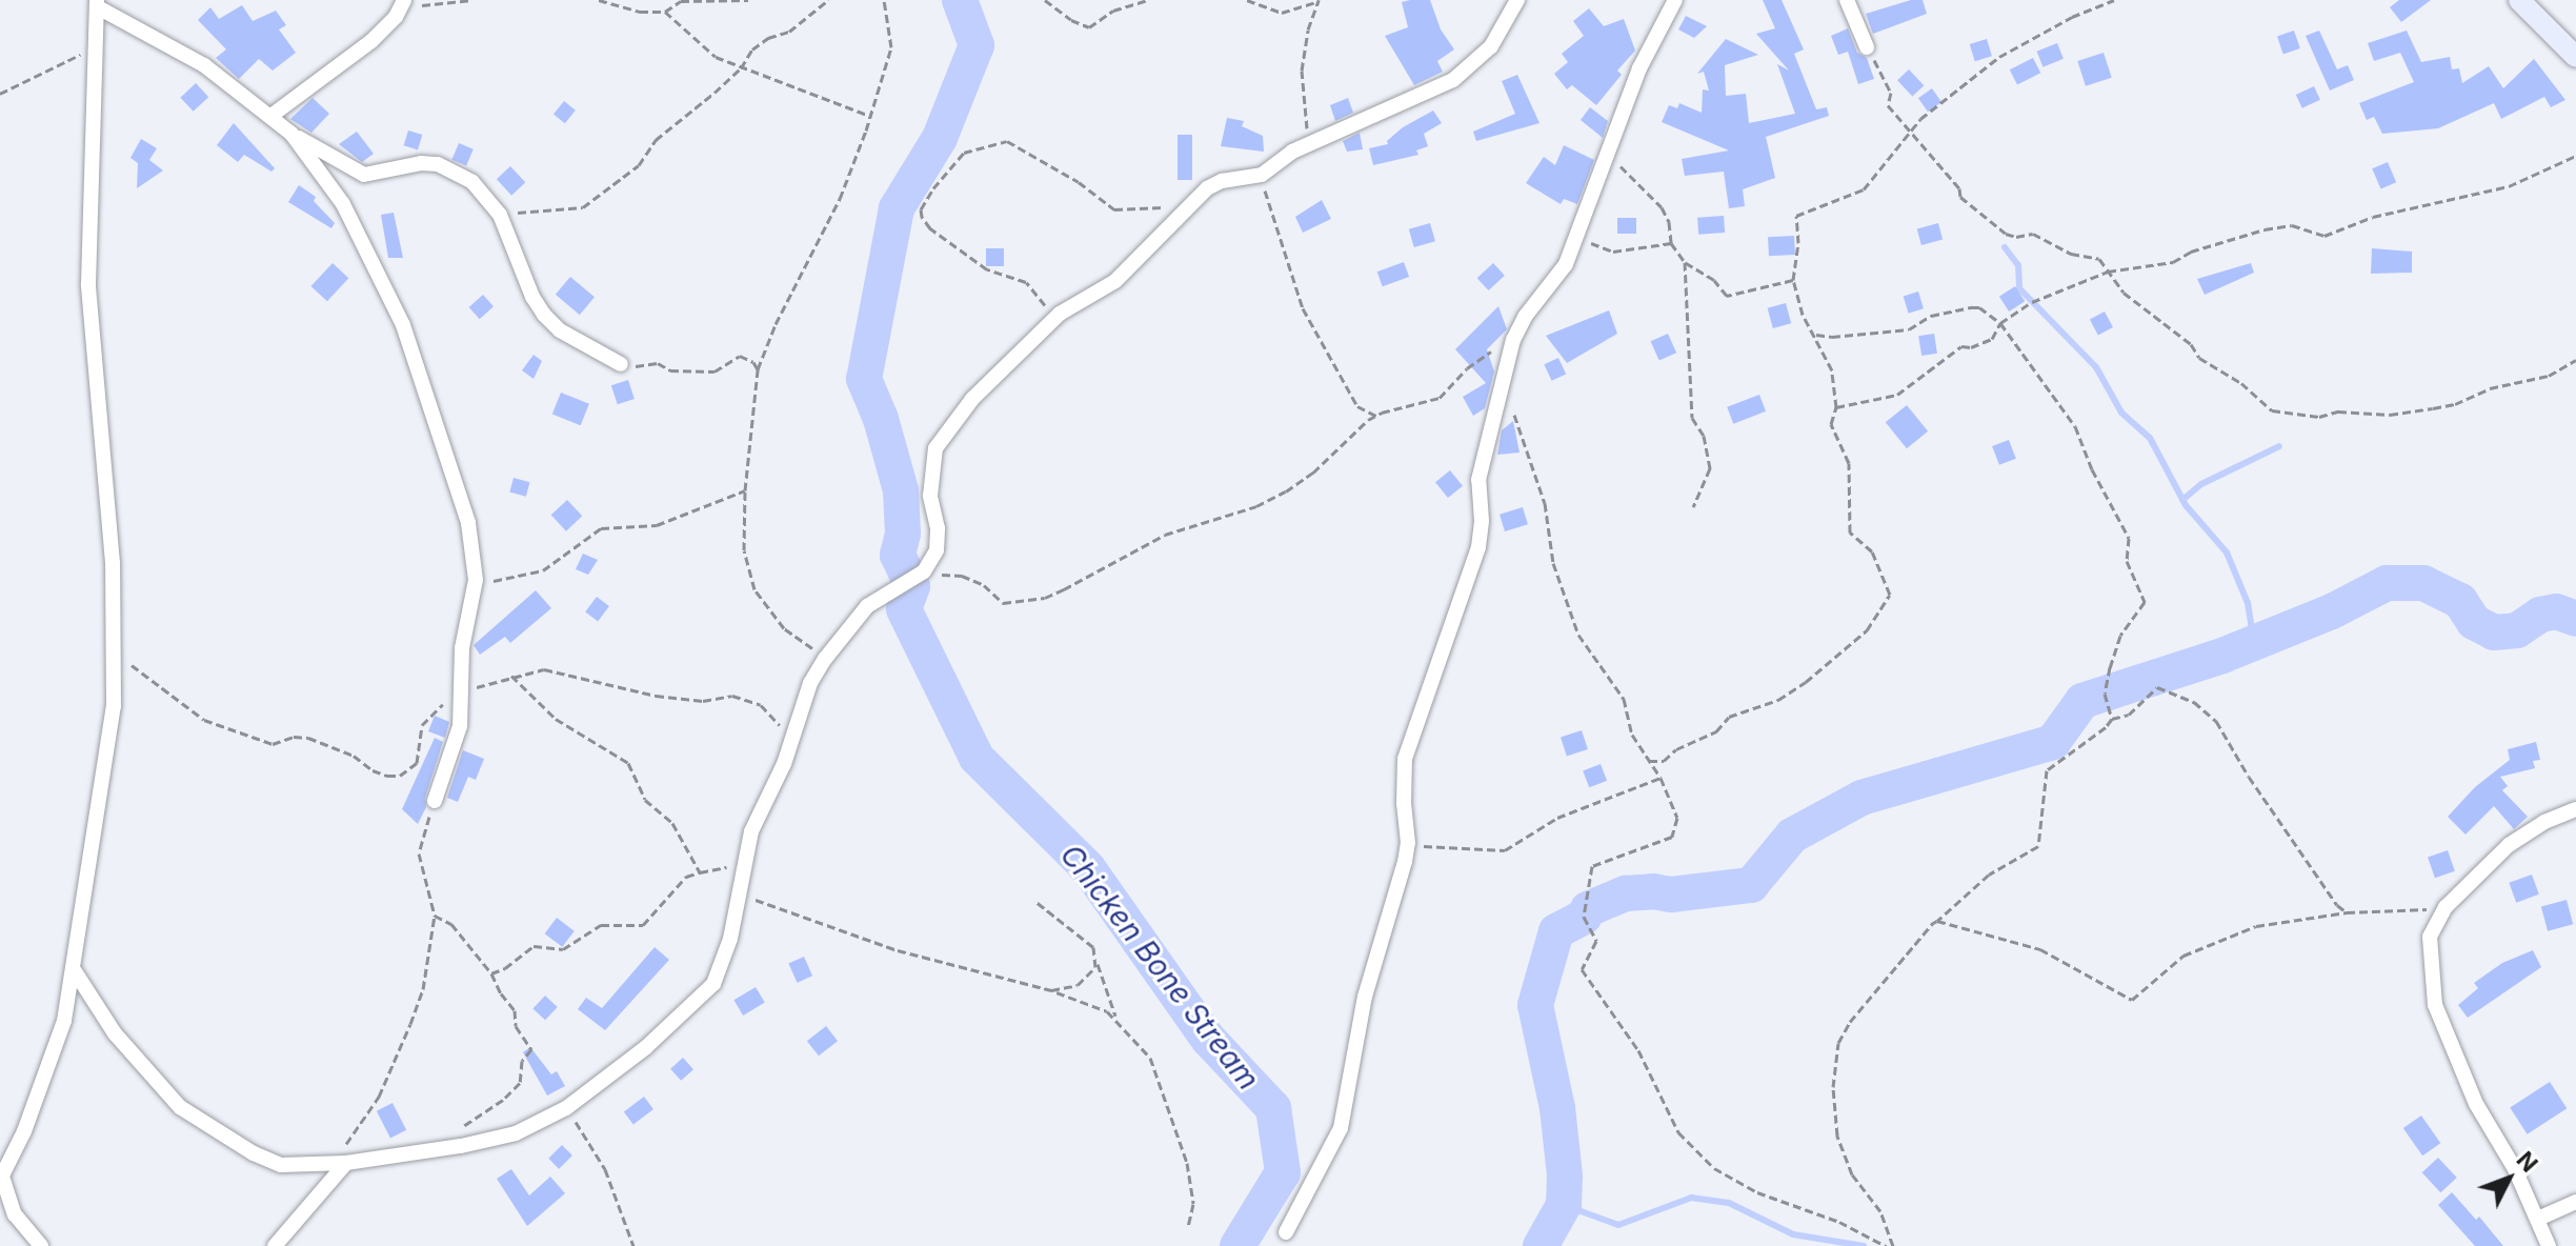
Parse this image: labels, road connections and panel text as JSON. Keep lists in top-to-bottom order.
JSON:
{
  "water": ["Chicken Bone Stream"],
  "north": "top right"
}
